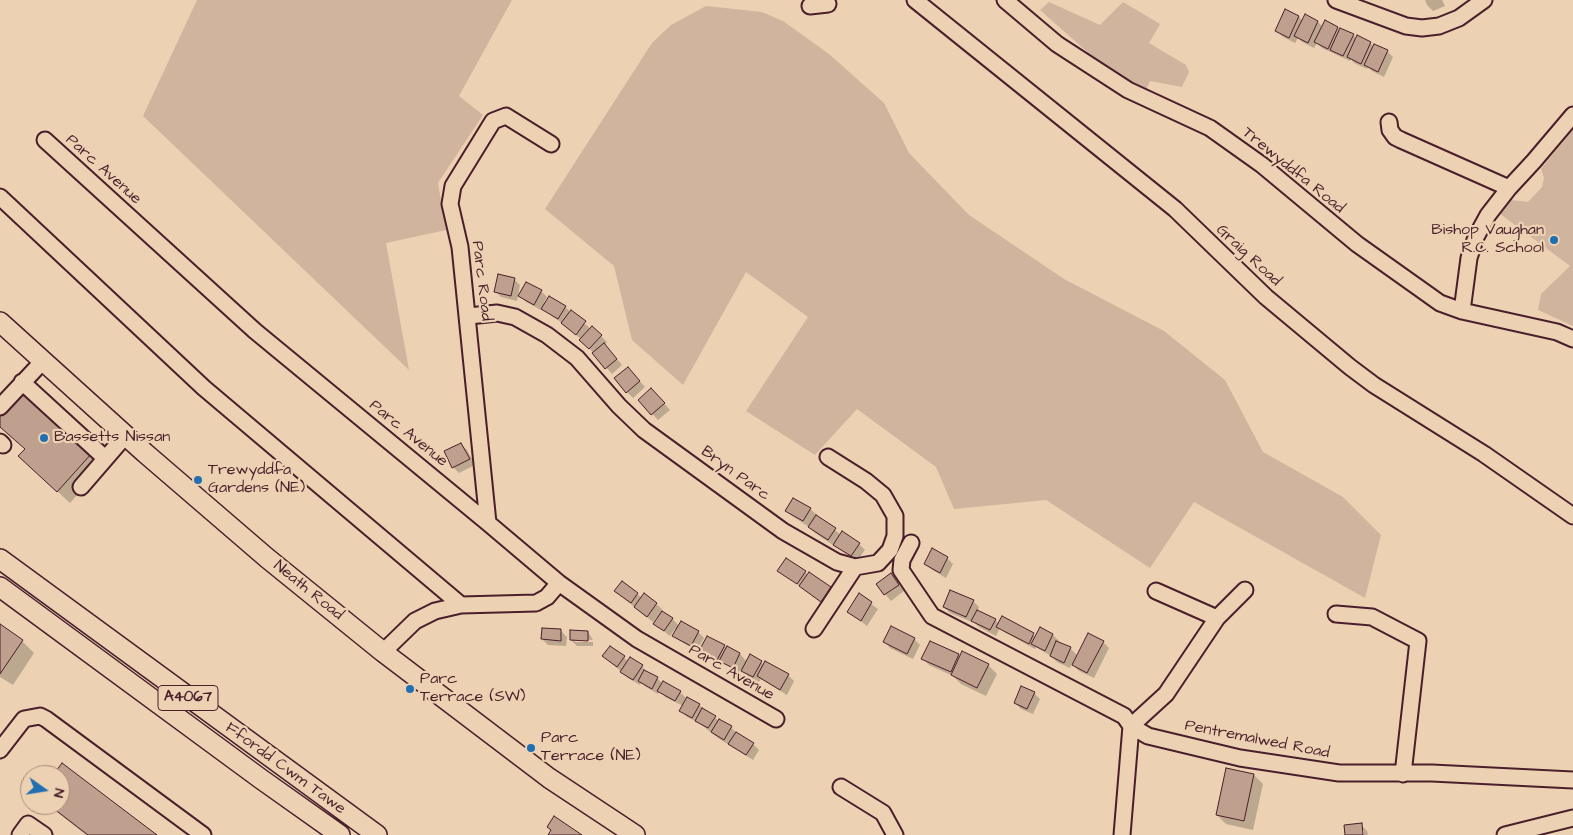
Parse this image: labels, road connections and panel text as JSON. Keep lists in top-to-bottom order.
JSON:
{
  "streets": {
    "main road": ["Neath Road", "A4067", "Ffordd Cwm Tawe"],
    "street": [
      "Parc Avenue",
      "Trewyddfa Road",
      "Graig Road",
      "Parc Road",
      "Bryn Parc",
      "Pentremalwed Road"
    ]
  },
  "crossings": [
    ["Parc Avenue", "Parc Road"],
    ["Parc Road", "Bryn Parc"]
  ],
  "places": [
    "Bishop Vaughan R.C. School",
    "Bassetts Nissan",
    "Trewyddfa Gardens (NE)",
    "Parc Terrace (SW)",
    "Parc Terrace (NE)"
  ],
  "north": "right"
}
